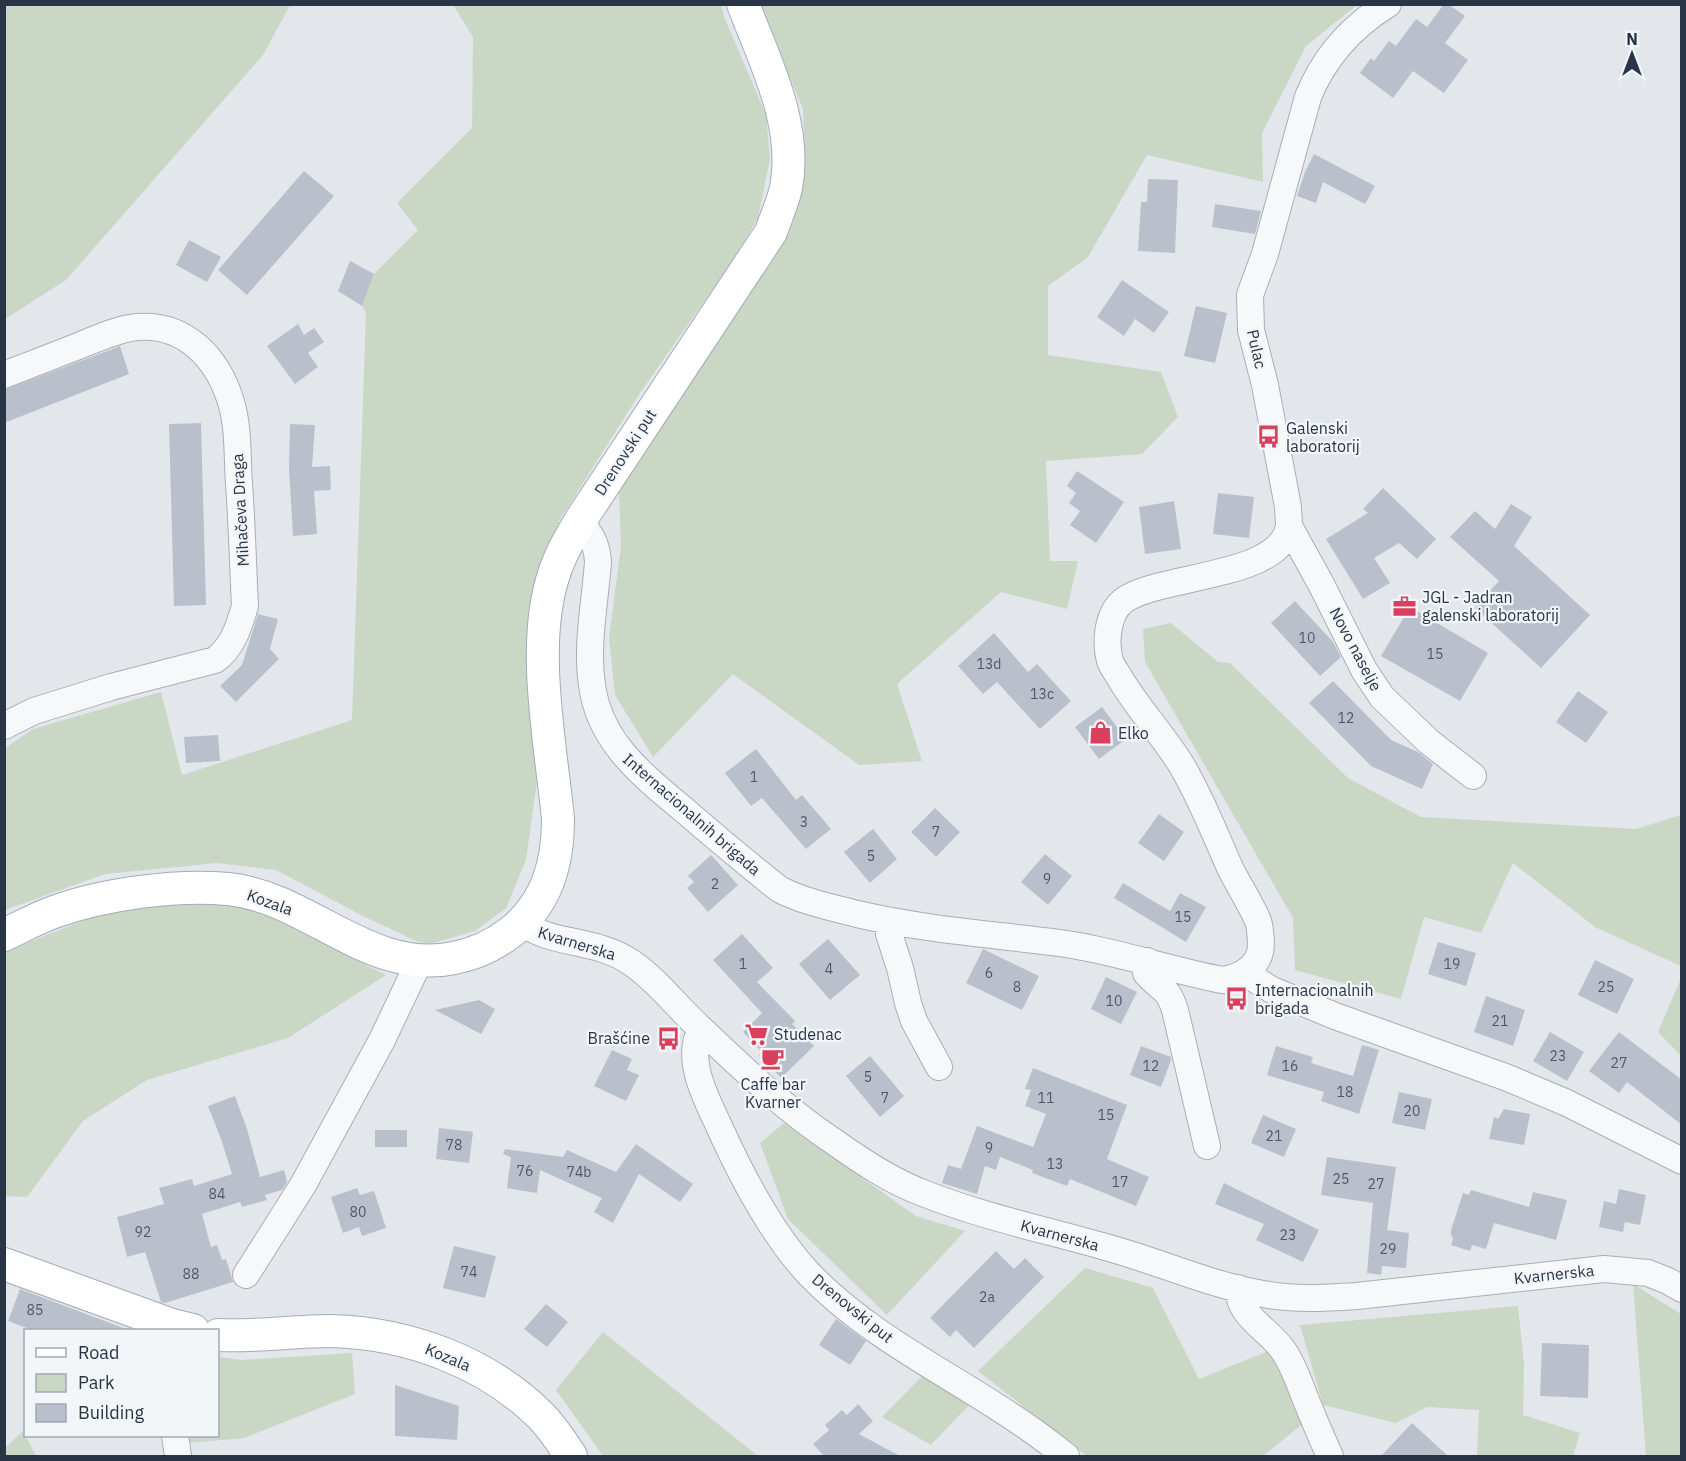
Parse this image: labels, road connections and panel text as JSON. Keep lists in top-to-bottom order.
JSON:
{
  "streets": {
    "main road": ["Drenovski put", "Kozala"],
    "street": [
      "Pulac",
      "Mihačeva Draga",
      "Novo naselje",
      "Internacionalnih brigada",
      "Kvarnerska"
    ]
  },
  "crossings": [
    ["Pulac", "Novo naselje"],
    ["Drenovski put", "Internacionalnih brigada"],
    ["Drenovski put", "Kozala"],
    ["Drenovski put", "Kvarnerska"],
    ["Kozala", "Kvarnerska"]
  ],
  "places": {
    "bus stop": ["Galenski laboratorij", "Internacionalnih brigada", "Brašćine"],
    "office": ["JGL - Jadran galenski laboratorij"],
    "shop": ["Elko"],
    "supermarket": ["Studenac"],
    "cafe": ["Caffe bar Kvarner"]
  },
  "house_numbers": [
    "10",
    "15",
    "13d",
    "13c",
    "12",
    "1",
    "3",
    "7",
    "5",
    "9",
    "2",
    "15",
    "1",
    "19",
    "4",
    "6",
    "8",
    "25",
    "10",
    "21",
    "23",
    "27",
    "12",
    "16",
    "5",
    "18",
    "7",
    "11",
    "20",
    "15",
    "21",
    "78",
    "9",
    "13",
    "76",
    "74b",
    "25",
    "17",
    "27",
    "84",
    "80",
    "92",
    "23",
    "29",
    "74",
    "88",
    "2a",
    "85"
  ],
  "legend": ["Road", "Park", "Building"],
  "north": "top"
}
